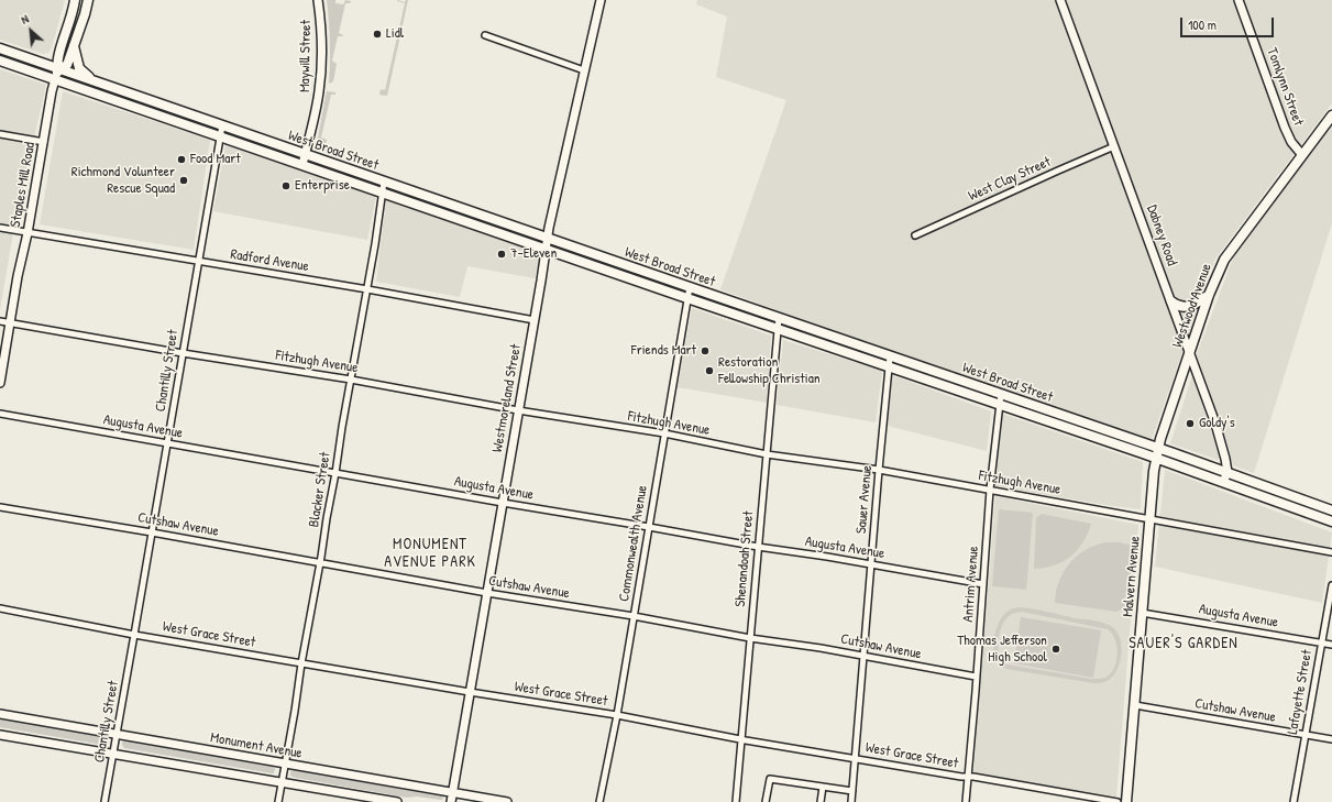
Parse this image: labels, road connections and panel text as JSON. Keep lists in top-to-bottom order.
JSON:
{
  "streets": {
    "main road": [
      "West Broad Street",
      "Staples Mill Road",
      "Westwood Avenue",
      "Malvern Avenue"
    ],
    "street": [
      "Maywill Street",
      "Tomlynn Street",
      "West Clay Street",
      "Dabney Road",
      "Radford Avenue",
      "Fitzhugh Avenue",
      "Chantilly Street",
      "Westmoreland Street",
      "Augusta Avenue",
      "Blacker Street",
      "Sauer Avenue",
      "Cutshaw Avenue",
      "Commonwealth Avenue",
      "Shenandoah Street",
      "Antrim Avenue",
      "West Grace Street",
      "Lafayette Street",
      "Monument Avenue"
    ]
  },
  "crossings": [
    ["Maywill Street", "West Broad Street"],
    ["Tomlynn Street", "Westwood Avenue"],
    ["West Broad Street", "Staples Mill Road"],
    ["West Broad Street", "Dabney Road"],
    ["West Broad Street", "Westwood Avenue"],
    ["West Broad Street", "Chantilly Street"],
    ["West Broad Street", "Westmoreland Street"],
    ["West Broad Street", "Blacker Street"],
    ["West Broad Street", "Sauer Avenue"],
    ["West Broad Street", "Commonwealth Avenue"],
    ["West Broad Street", "Shenandoah Street"],
    ["West Broad Street", "Malvern Avenue"],
    ["West Broad Street", "Antrim Avenue"],
    ["West Clay Street", "Dabney Road"],
    ["Staples Mill Road", "Radford Avenue"],
    ["Staples Mill Road", "Fitzhugh Avenue"],
    ["Dabney Road", "Westwood Avenue"],
    ["Radford Avenue", "Chantilly Street"],
    ["Radford Avenue", "Westmoreland Street"],
    ["Radford Avenue", "Blacker Street"],
    ["Westwood Avenue", "Malvern Avenue"],
    ["Fitzhugh Avenue", "Chantilly Street"],
    ["Fitzhugh Avenue", "Westmoreland Street"],
    ["Fitzhugh Avenue", "Blacker Street"],
    ["Fitzhugh Avenue", "Sauer Avenue"],
    ["Fitzhugh Avenue", "Commonwealth Avenue"],
    ["Fitzhugh Avenue", "Shenandoah Street"],
    ["Fitzhugh Avenue", "Malvern Avenue"],
    ["Fitzhugh Avenue", "Antrim Avenue"],
    ["Chantilly Street", "Augusta Avenue"],
    ["Chantilly Street", "Cutshaw Avenue"],
    ["Chantilly Street", "West Grace Street"],
    ["Chantilly Street", "Monument Avenue"],
    ["Westmoreland Street", "Augusta Avenue"],
    ["Westmoreland Street", "Cutshaw Avenue"],
    ["Westmoreland Street", "West Grace Street"],
    ["Westmoreland Street", "Monument Avenue"],
    ["Augusta Avenue", "Blacker Street"],
    ["Augusta Avenue", "Sauer Avenue"],
    ["Augusta Avenue", "Commonwealth Avenue"],
    ["Augusta Avenue", "Shenandoah Street"],
    ["Augusta Avenue", "Malvern Avenue"],
    ["Augusta Avenue", "Antrim Avenue"],
    ["Augusta Avenue", "Lafayette Street"],
    ["Blacker Street", "Cutshaw Avenue"],
    ["Blacker Street", "West Grace Street"],
    ["Blacker Street", "Monument Avenue"],
    ["Sauer Avenue", "Cutshaw Avenue"],
    ["Sauer Avenue", "West Grace Street"],
    ["Cutshaw Avenue", "Commonwealth Avenue"],
    ["Cutshaw Avenue", "Shenandoah Street"],
    ["Cutshaw Avenue", "Malvern Avenue"],
    ["Cutshaw Avenue", "Antrim Avenue"],
    ["Cutshaw Avenue", "Lafayette Street"],
    ["Commonwealth Avenue", "West Grace Street"],
    ["Shenandoah Street", "West Grace Street"],
    ["Antrim Avenue", "West Grace Street"]
  ],
  "districts": ["MONUMENT AVENUE PARK", "SAUER'S GARDEN"],
  "places": [
    "Lidl",
    "Food Mart",
    "Richmond Volunteer Rescue Squad",
    "Enterprise",
    "7-Eleven",
    "Friends Mart",
    "Restoration Fellowship Christian",
    "Goldy's",
    "Thomas Jefferson High School"
  ],
  "scale_bar": "100 m",
  "north": "top left"
}
